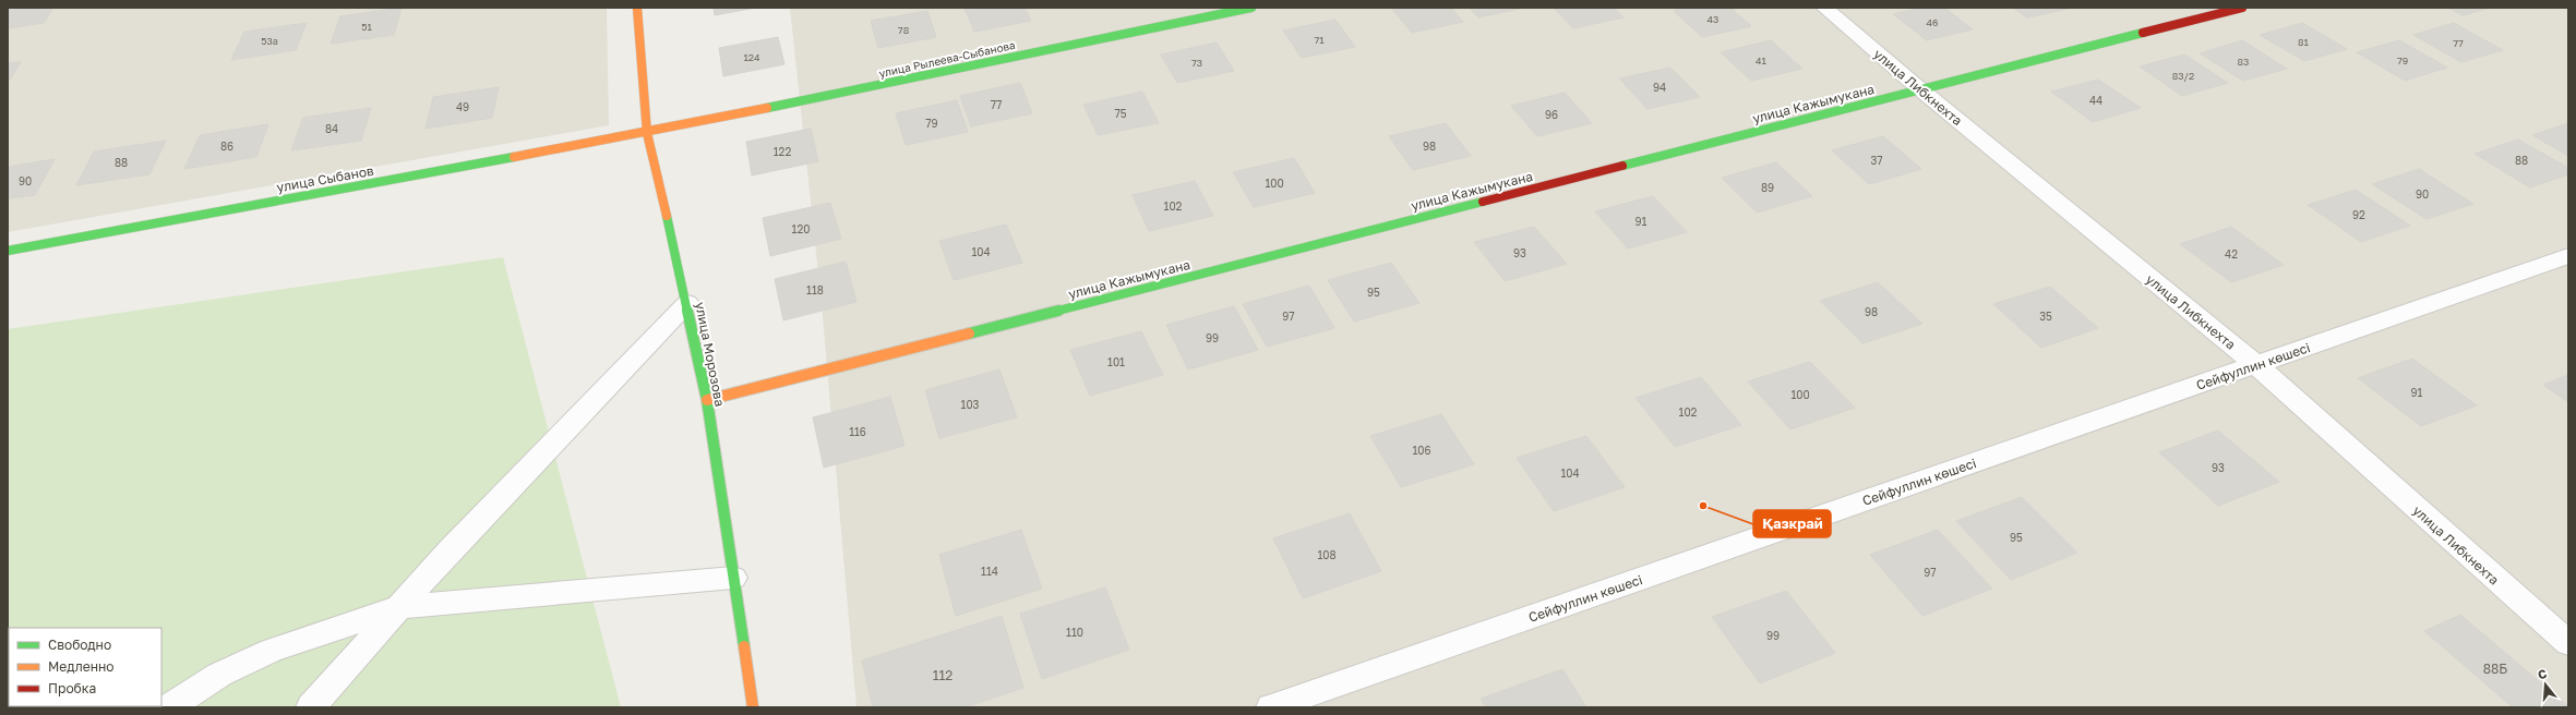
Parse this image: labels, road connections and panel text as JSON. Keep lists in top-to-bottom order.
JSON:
{
  "streets": {
    "street": [
      "улица Рылеева-Сыбанова",
      "улица Либкнехта",
      "улица Кажымукана",
      "улица Сыбанов",
      "улица Морозова",
      "Сейфуллин көшесі"
    ]
  },
  "crossings": [
    ["улица Рылеева-Сыбанова", "улица Сыбанов"],
    ["улица Рылеева-Сыбанова", "улица Морозова"],
    ["улица Либкнехта", "улица Кажымукана"],
    ["улица Либкнехта", "Сейфуллин көшесі"],
    ["улица Кажымукана", "улица Морозова"],
    ["улица Сыбанов", "улица Морозова"]
  ],
  "places": ["Қазкрай"],
  "house_numbers": [
    "43",
    "46",
    "51",
    "78",
    "71",
    "53а",
    "81",
    "77",
    "124",
    "41",
    "79",
    "83",
    "73",
    "83/2",
    "94",
    "44",
    "77",
    "49",
    "75",
    "96",
    "79",
    "84",
    "86",
    "98",
    "122",
    "37",
    "88",
    "88",
    "90",
    "100",
    "89",
    "90",
    "102",
    "92",
    "91",
    "120",
    "104",
    "93",
    "42",
    "118",
    "95",
    "98",
    "97",
    "35",
    "99",
    "101",
    "91",
    "100",
    "103",
    "102",
    "116",
    "106",
    "93",
    "104",
    "95",
    "108",
    "114",
    "97",
    "110",
    "99",
    "88Б",
    "112"
  ],
  "legend": ["Свободно", "Медленно", "Пробка"],
  "north": "top"
}
